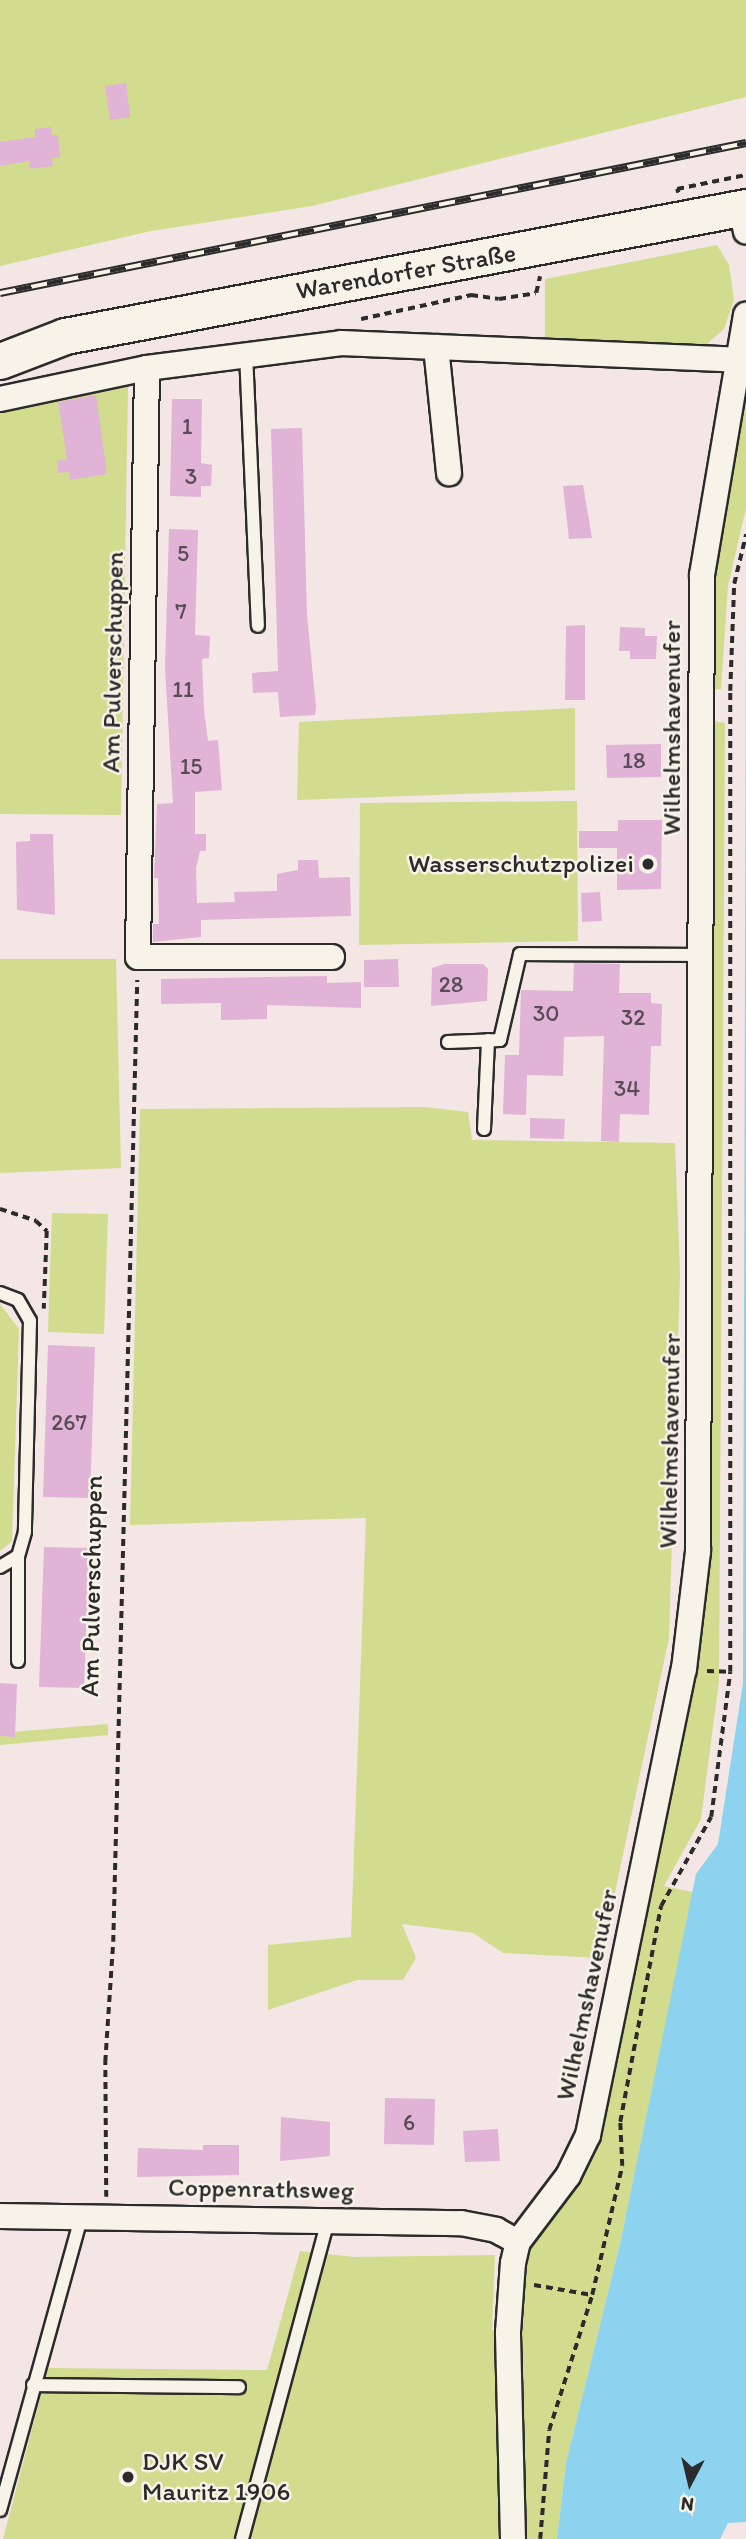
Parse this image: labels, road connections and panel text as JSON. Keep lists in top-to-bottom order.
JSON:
{
  "streets": {
    "main road": ["Warendorfer Straße"],
    "street": ["Am Pulverschuppen", "Wilhelmshavenufer", "Coppenrathsweg"]
  },
  "crossings": [
    ["Am Pulverschuppen", "Coppenrathsweg"],
    ["Wilhelmshavenufer", "Coppenrathsweg"]
  ],
  "places": ["Wasserschutzpolizei", "DJK SV Mauritz 1906"],
  "house_numbers": [
    "1",
    "3",
    "5",
    "7",
    "11",
    "18",
    "15",
    "28",
    "30",
    "32",
    "34",
    "267",
    "6"
  ],
  "north": "bottom"
}
